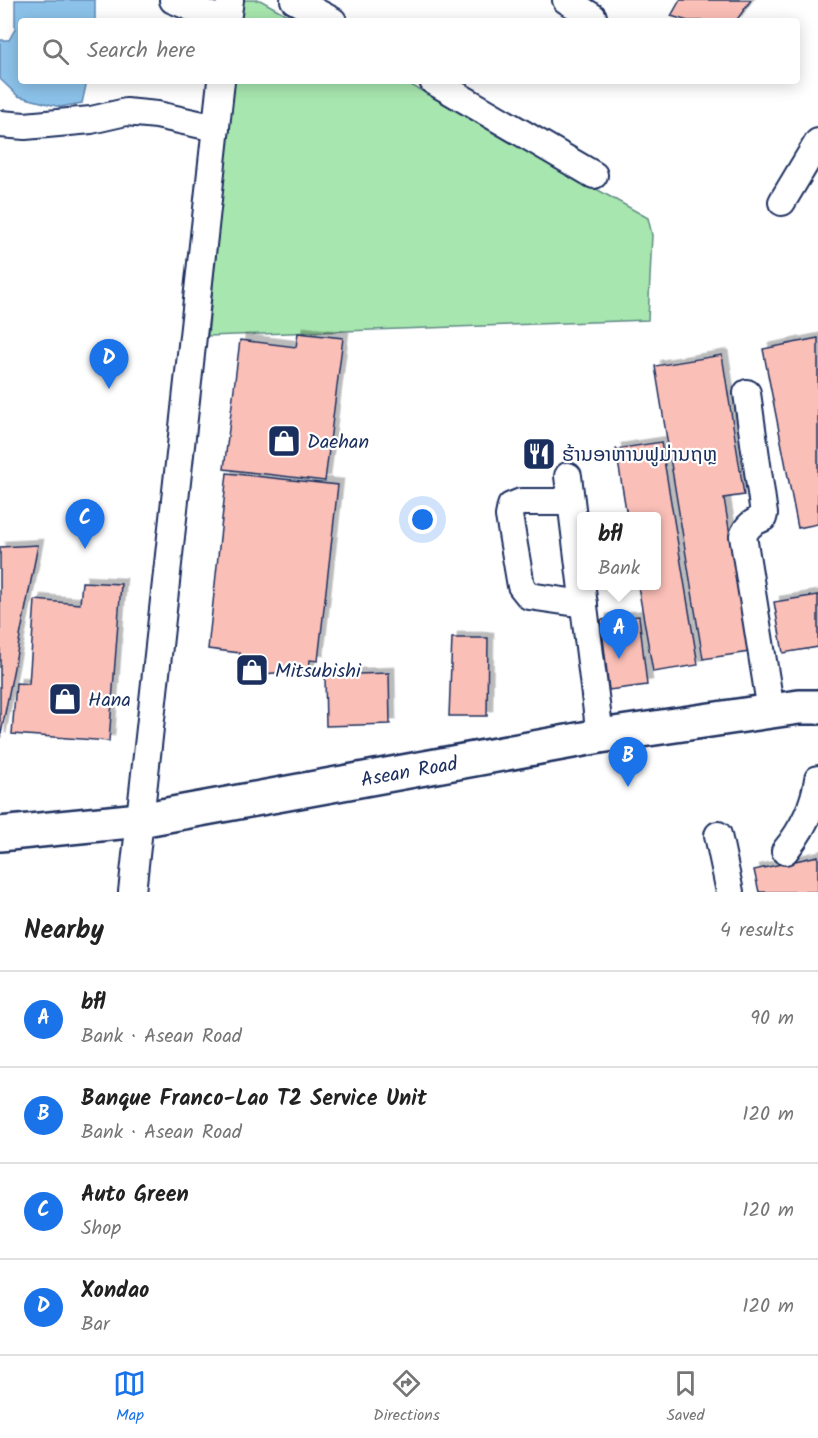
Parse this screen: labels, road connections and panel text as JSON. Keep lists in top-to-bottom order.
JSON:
{
  "streets": {
    "main road": ["Asean Road"]
  },
  "places": {
    "shop": ["Daehan", "Mitsubishi", "Hana"],
    "restaurant": ["ຮ້ານອາຫານຟູມ່ານຖຫຼ"]
  },
  "page": {
    "search": "Search here",
    "pins": [
      "D",
      "C",
      "A",
      "B"
    ],
    "popup": ["bfl", "Bank"],
    "heading": ["Nearby", "4 results"],
    "list": [
      {
        "mark": "A",
        "name": "bfl",
        "note": "Bank · Asean Road",
        "value": "90 m"
      },
      {
        "mark": "B",
        "name": "Banque Franco-Lao T2 Service Unit",
        "note": "Bank · Asean Road",
        "value": "120 m"
      },
      {
        "mark": "C",
        "name": "Auto Green",
        "note": "Shop",
        "value": "120 m"
      },
      {
        "mark": "D",
        "name": "Xondao",
        "note": "Bar",
        "value": "120 m"
      }
    ],
    "nav": ["Map", "Directions", "Saved"]
  }
}
